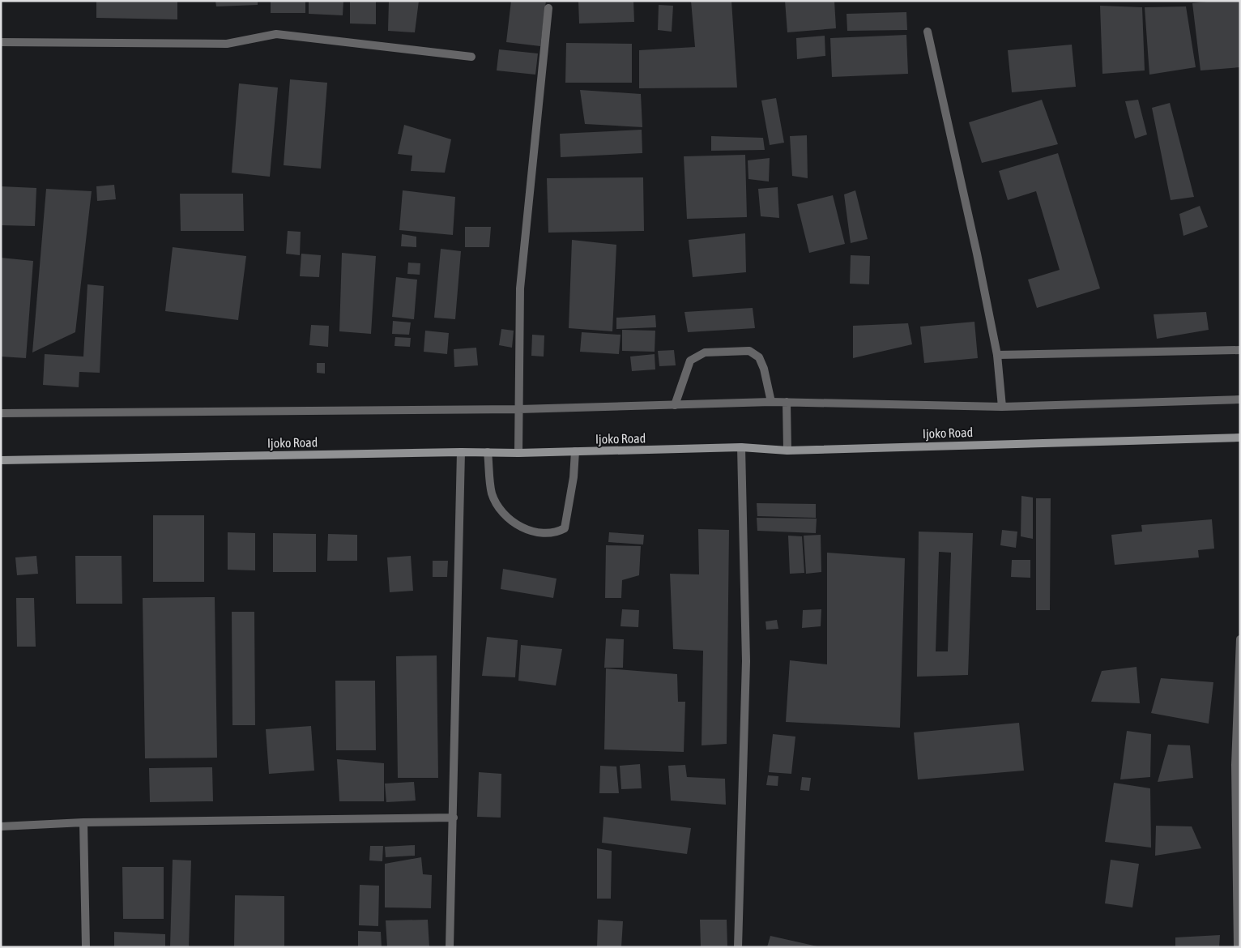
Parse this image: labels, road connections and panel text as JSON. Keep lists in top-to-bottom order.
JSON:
{
  "streets": {
    "main road": ["Ijoko Road"]
  }
}
